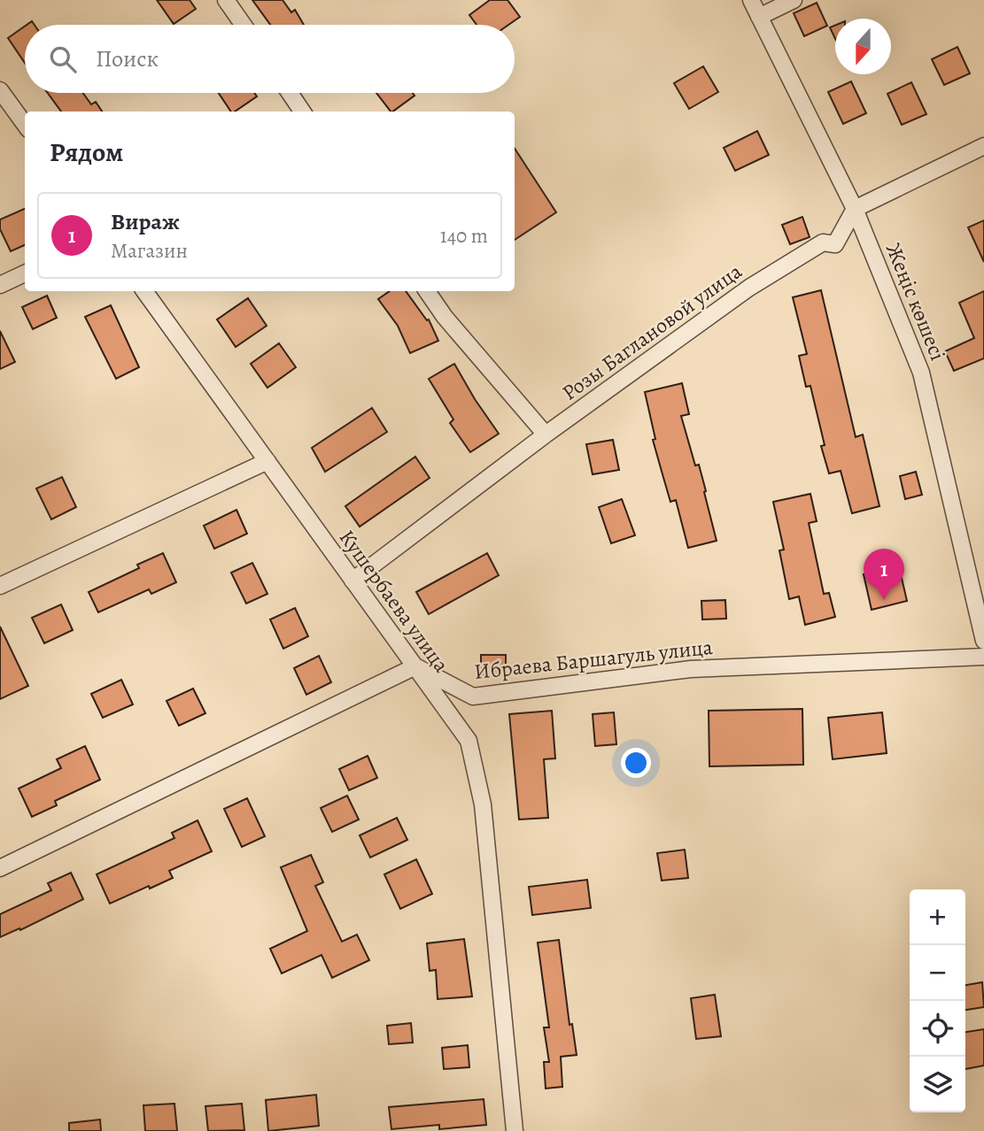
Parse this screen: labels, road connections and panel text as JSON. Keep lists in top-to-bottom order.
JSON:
{
  "streets": {
    "street": [
      "Жеңіс көшесі",
      "Розы Баглановой улица",
      "Кушербаева улица",
      "Ибраева Баршагуль улица"
    ]
  },
  "crossings": [
    ["Жеңіс көшесі", "Розы Баглановой улица"],
    ["Розы Баглановой улица", "Кушербаева улица"],
    ["Кушербаева улица", "Ибраева Баршагуль улица"]
  ],
  "north": "bottom",
  "page": {
    "search": "Поиск",
    "heading": "Рядом",
    "list": [
      {
        "mark": "1",
        "name": "Вираж",
        "note": "Магазин",
        "value": "140 m"
      }
    ],
    "pins": "1",
    "map_buttons": ["+", "−"]
  }
}
